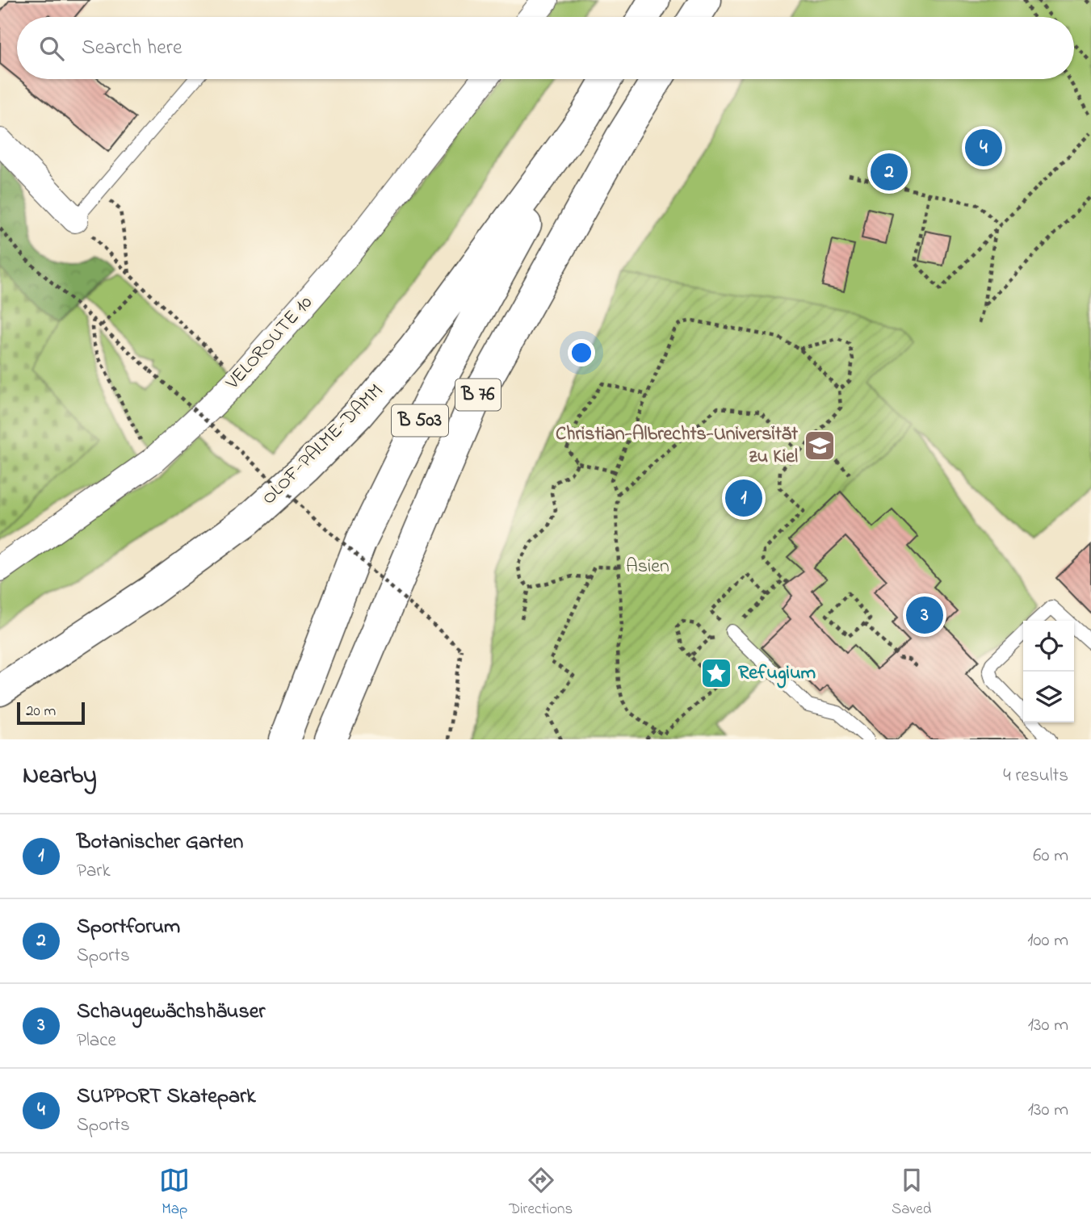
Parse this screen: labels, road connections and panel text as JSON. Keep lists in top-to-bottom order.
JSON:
{
  "streets": {
    "highway": ["B 76", "B 503", "OLOF-PALME-DAMM"],
    "street": ["VELOROUTE 10"]
  },
  "crossings": [
    ["B 503", "OLOF-PALME-DAMM"]
  ],
  "parks": ["Asien"],
  "places": {
    "school or university": ["Christian-Albrechts-Universität zu Kiel"],
    "place": ["Refugium"]
  },
  "scale_bar": "20 m",
  "page": {
    "search": "Search here",
    "pins": [
      "4",
      "2",
      "1",
      "3"
    ],
    "scale": "20 m",
    "heading": ["Nearby", "4 results"],
    "list": [
      {
        "mark": "1",
        "name": "Botanischer Garten",
        "note": "Park",
        "value": "60 m"
      },
      {
        "mark": "2",
        "name": "Sportforum",
        "note": "Sports",
        "value": "100 m"
      },
      {
        "mark": "3",
        "name": "Schaugewächshäuser",
        "note": "Place",
        "value": "130 m"
      },
      {
        "mark": "4",
        "name": "SUPPORT Skatepark",
        "note": "Sports",
        "value": "130 m"
      }
    ],
    "nav": ["Map", "Directions", "Saved"]
  }
}
